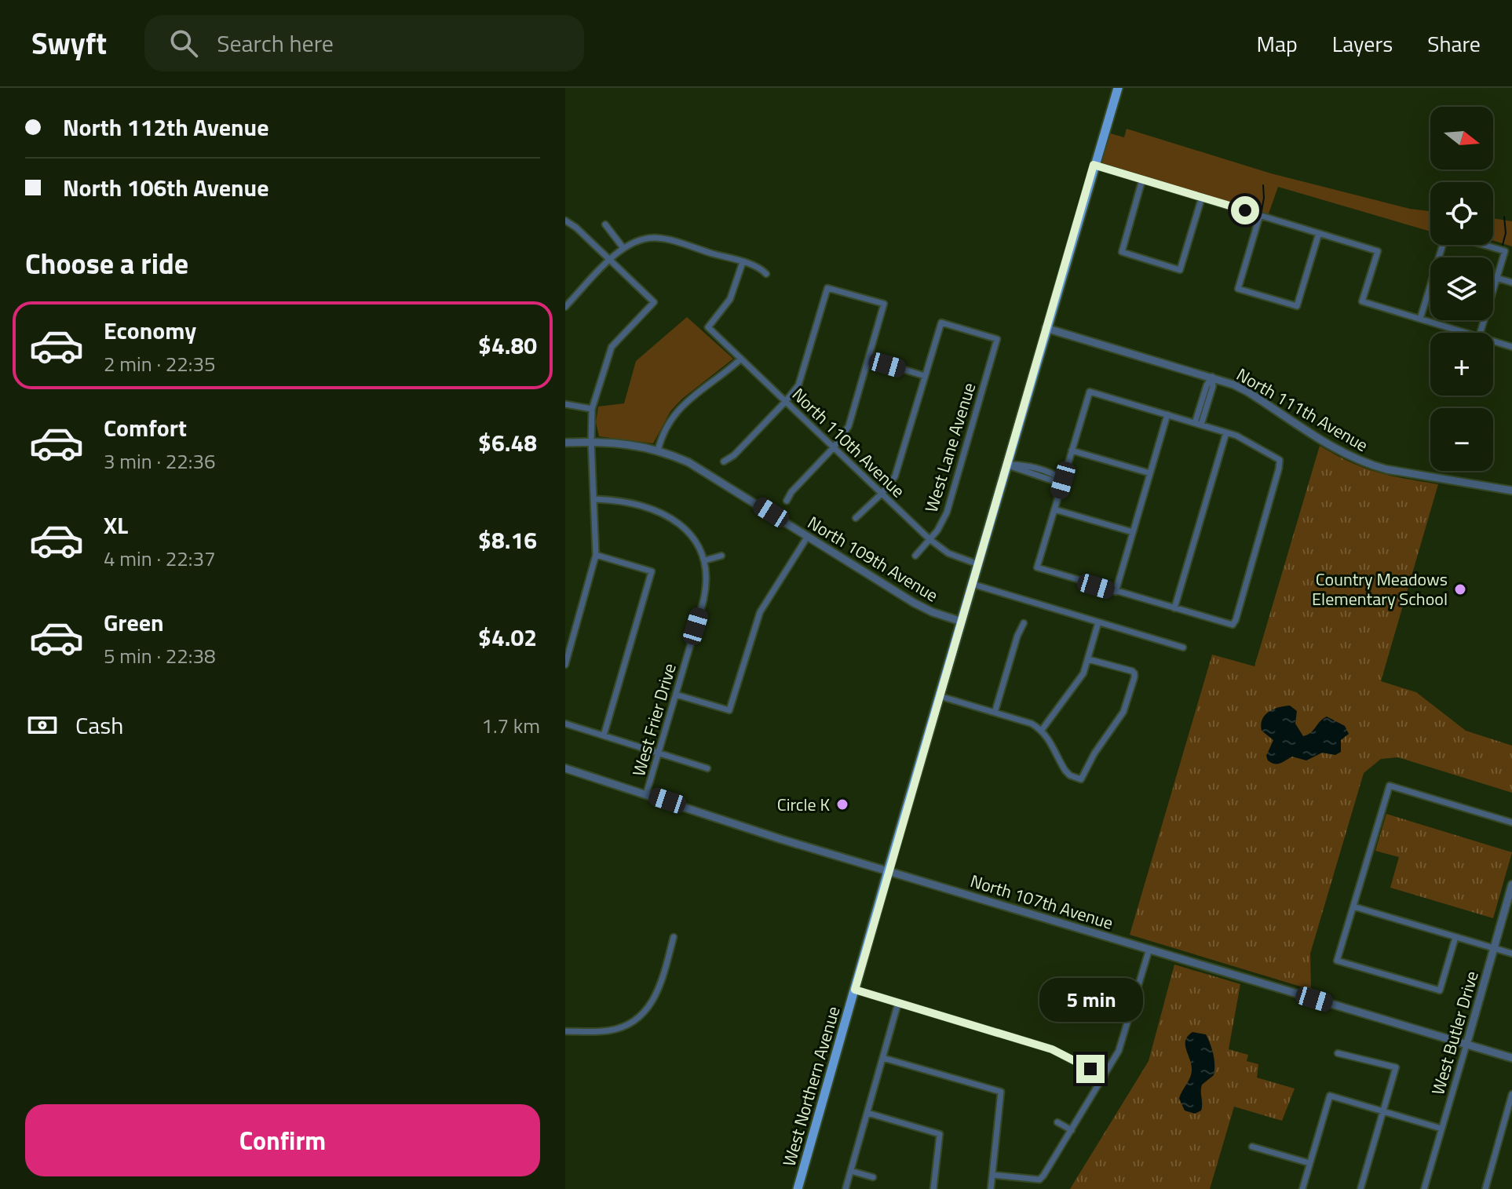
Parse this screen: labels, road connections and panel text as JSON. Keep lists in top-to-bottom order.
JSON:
{
  "streets": {
    "main road": ["West Northern Avenue"],
    "street": [
      "North 111th Avenue",
      "North 110th Avenue",
      "West Lane Avenue",
      "North 109th Avenue",
      "West Frier Drive",
      "North 107th Avenue",
      "West Butler Drive"
    ]
  },
  "crossings": [
    ["North 111th Avenue", "West Northern Avenue"],
    ["North 110th Avenue", "West Lane Avenue"],
    ["North 110th Avenue", "West Northern Avenue"],
    ["North 109th Avenue", "West Northern Avenue"],
    ["West Frier Drive", "North 107th Avenue"],
    ["North 107th Avenue", "West Butler Drive"],
    ["North 107th Avenue", "West Northern Avenue"]
  ],
  "places": ["Country Meadows Elementary School", "Circle K"],
  "north": "right",
  "page": {
    "header": "Swyft",
    "search": "Search here",
    "nav": ["Map", "Layers", "Share"],
    "banner": ["North 112th Avenue", "North 106th Avenue"],
    "map_buttons": ["+", "−"],
    "heading": "Choose a ride",
    "list": [
      {
        "name": "Economy",
        "note": "2 min · 22:35",
        "value": "$4.80"
      },
      {
        "name": "Comfort",
        "note": "3 min · 22:36",
        "value": "$6.48"
      },
      {
        "name": "XL",
        "note": "4 min · 22:37",
        "value": "$8.16"
      },
      {
        "name": "Green",
        "note": "5 min · 22:38",
        "value": "$4.02"
      }
    ],
    "pay": ["Cash", "1.7 km"],
    "bubble": "5 min",
    "buttons": "Confirm"
  }
}
